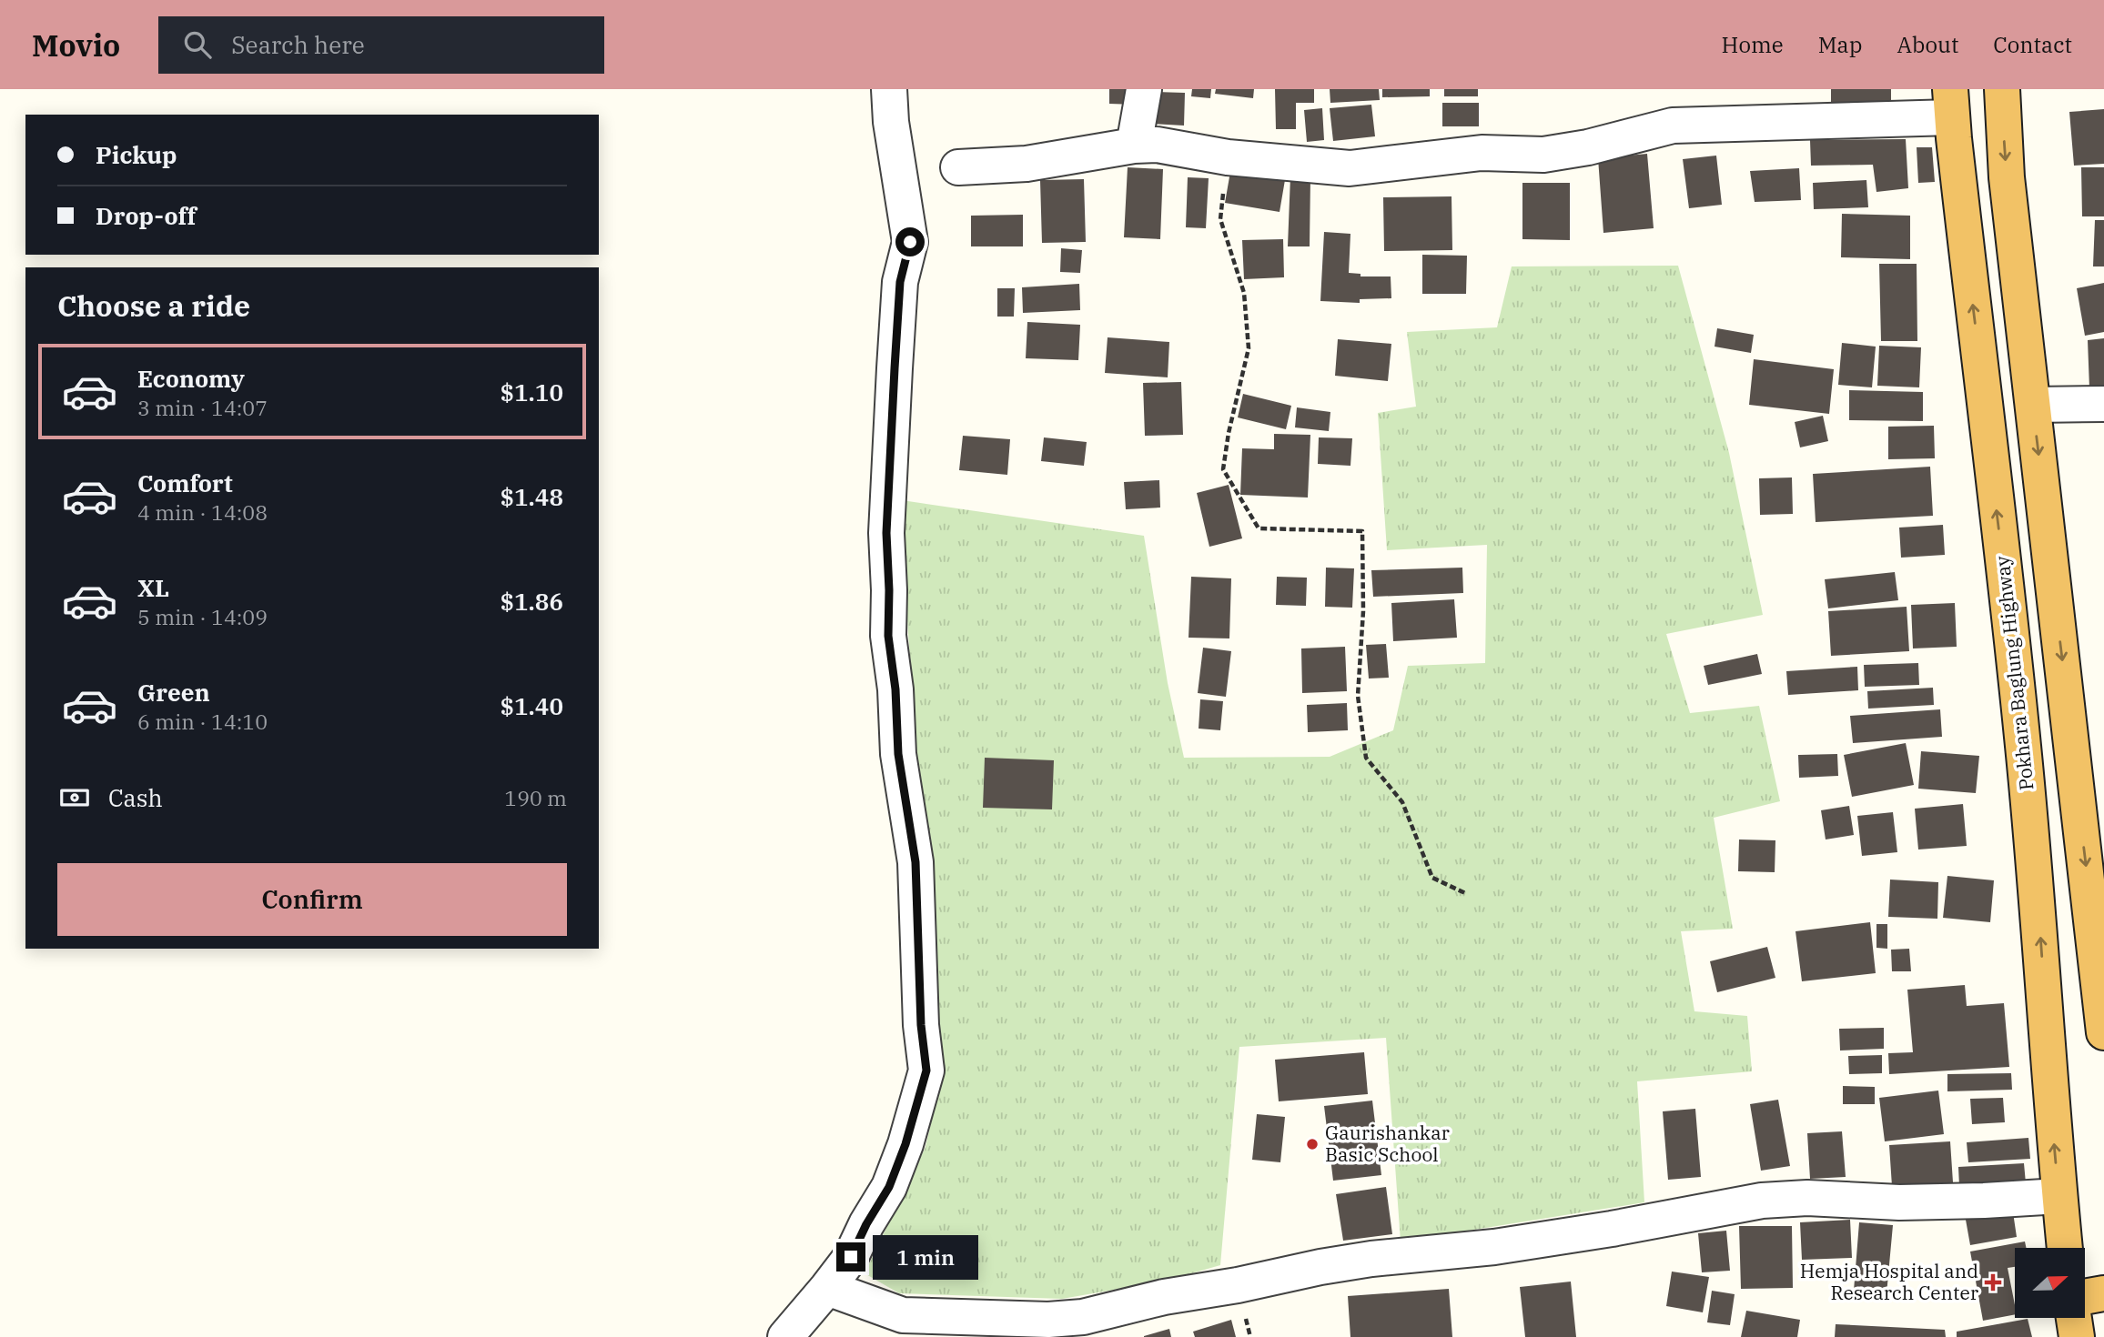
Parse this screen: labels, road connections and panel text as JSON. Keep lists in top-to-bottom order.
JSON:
{
  "streets": {
    "highway": ["Pokhara Baglung Highway"]
  },
  "places": {
    "other": ["Gaurishankar Basic School"],
    "health": ["Hemja Hospital and Research Center"]
  },
  "north": "right",
  "page": {
    "header": "Movio",
    "search": "Search here",
    "nav": [
      "Home",
      "Map",
      "About",
      "Contact"
    ],
    "banner": ["Pickup", "Drop-off"],
    "heading": "Choose a ride",
    "list": [
      {
        "name": "Economy",
        "note": "3 min · 14:07",
        "value": "$1.10"
      },
      {
        "name": "Comfort",
        "note": "4 min · 14:08",
        "value": "$1.48"
      },
      {
        "name": "XL",
        "note": "5 min · 14:09",
        "value": "$1.86"
      },
      {
        "name": "Green",
        "note": "6 min · 14:10",
        "value": "$1.40"
      }
    ],
    "pay": ["Cash", "190 m"],
    "buttons": "Confirm",
    "bubble": "1 min"
  }
}
